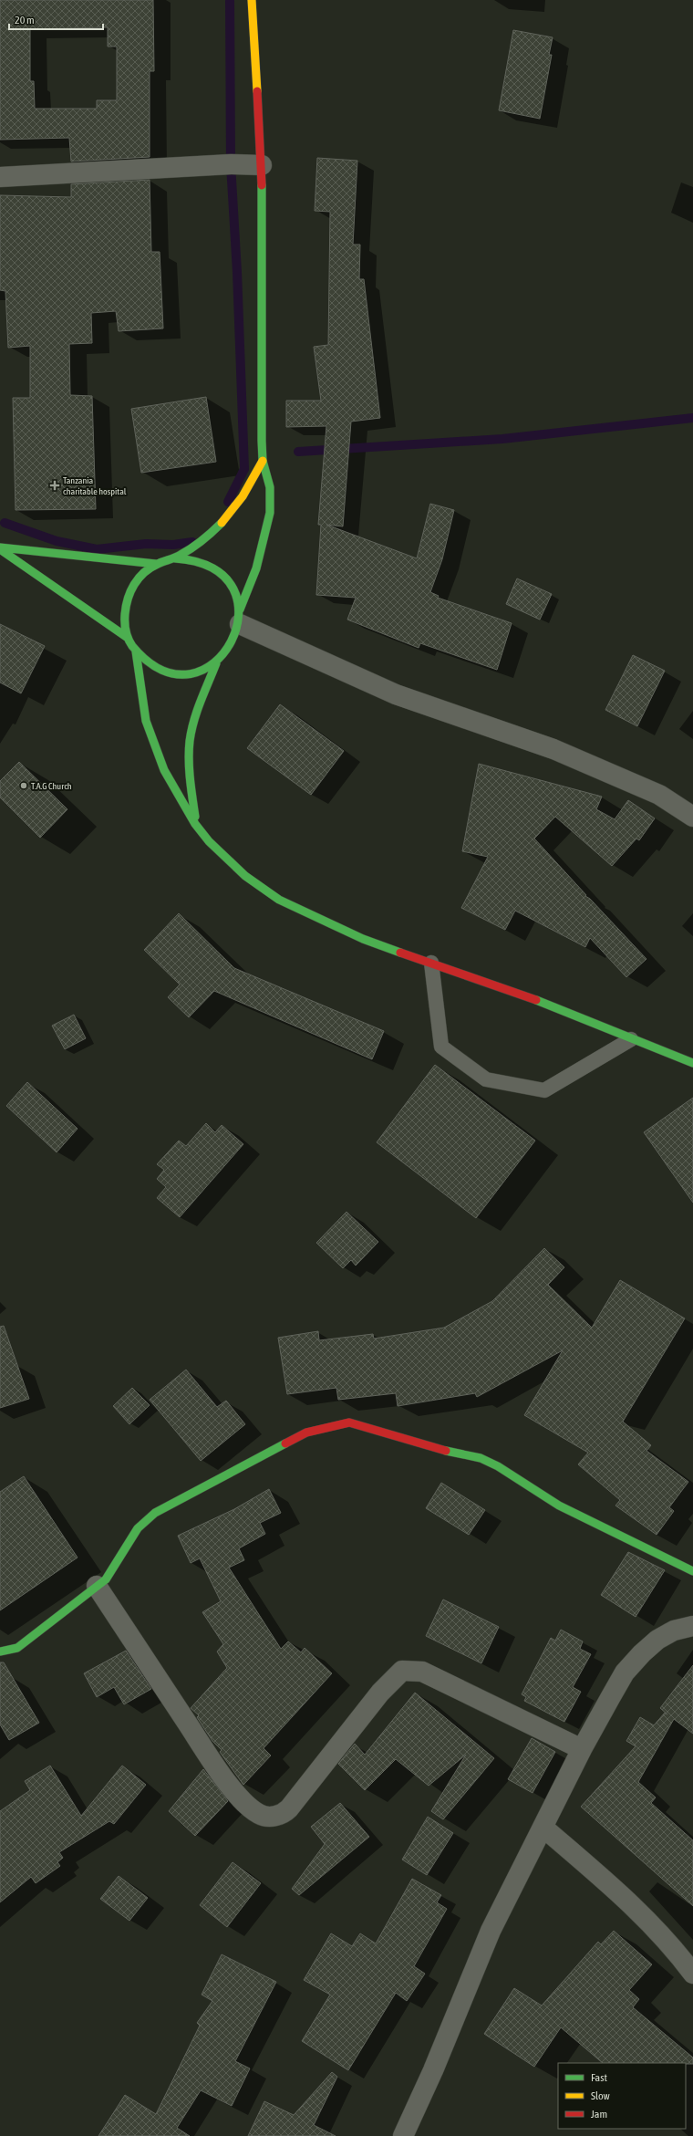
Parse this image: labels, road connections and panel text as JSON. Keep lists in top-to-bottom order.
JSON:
{
  "places": {
    "health": ["Tanzania charitable hospital"],
    "other": ["T.A.G Church"]
  },
  "legend": ["Fast", "Slow", "Jam"],
  "scale_bar": "20 m"
}
